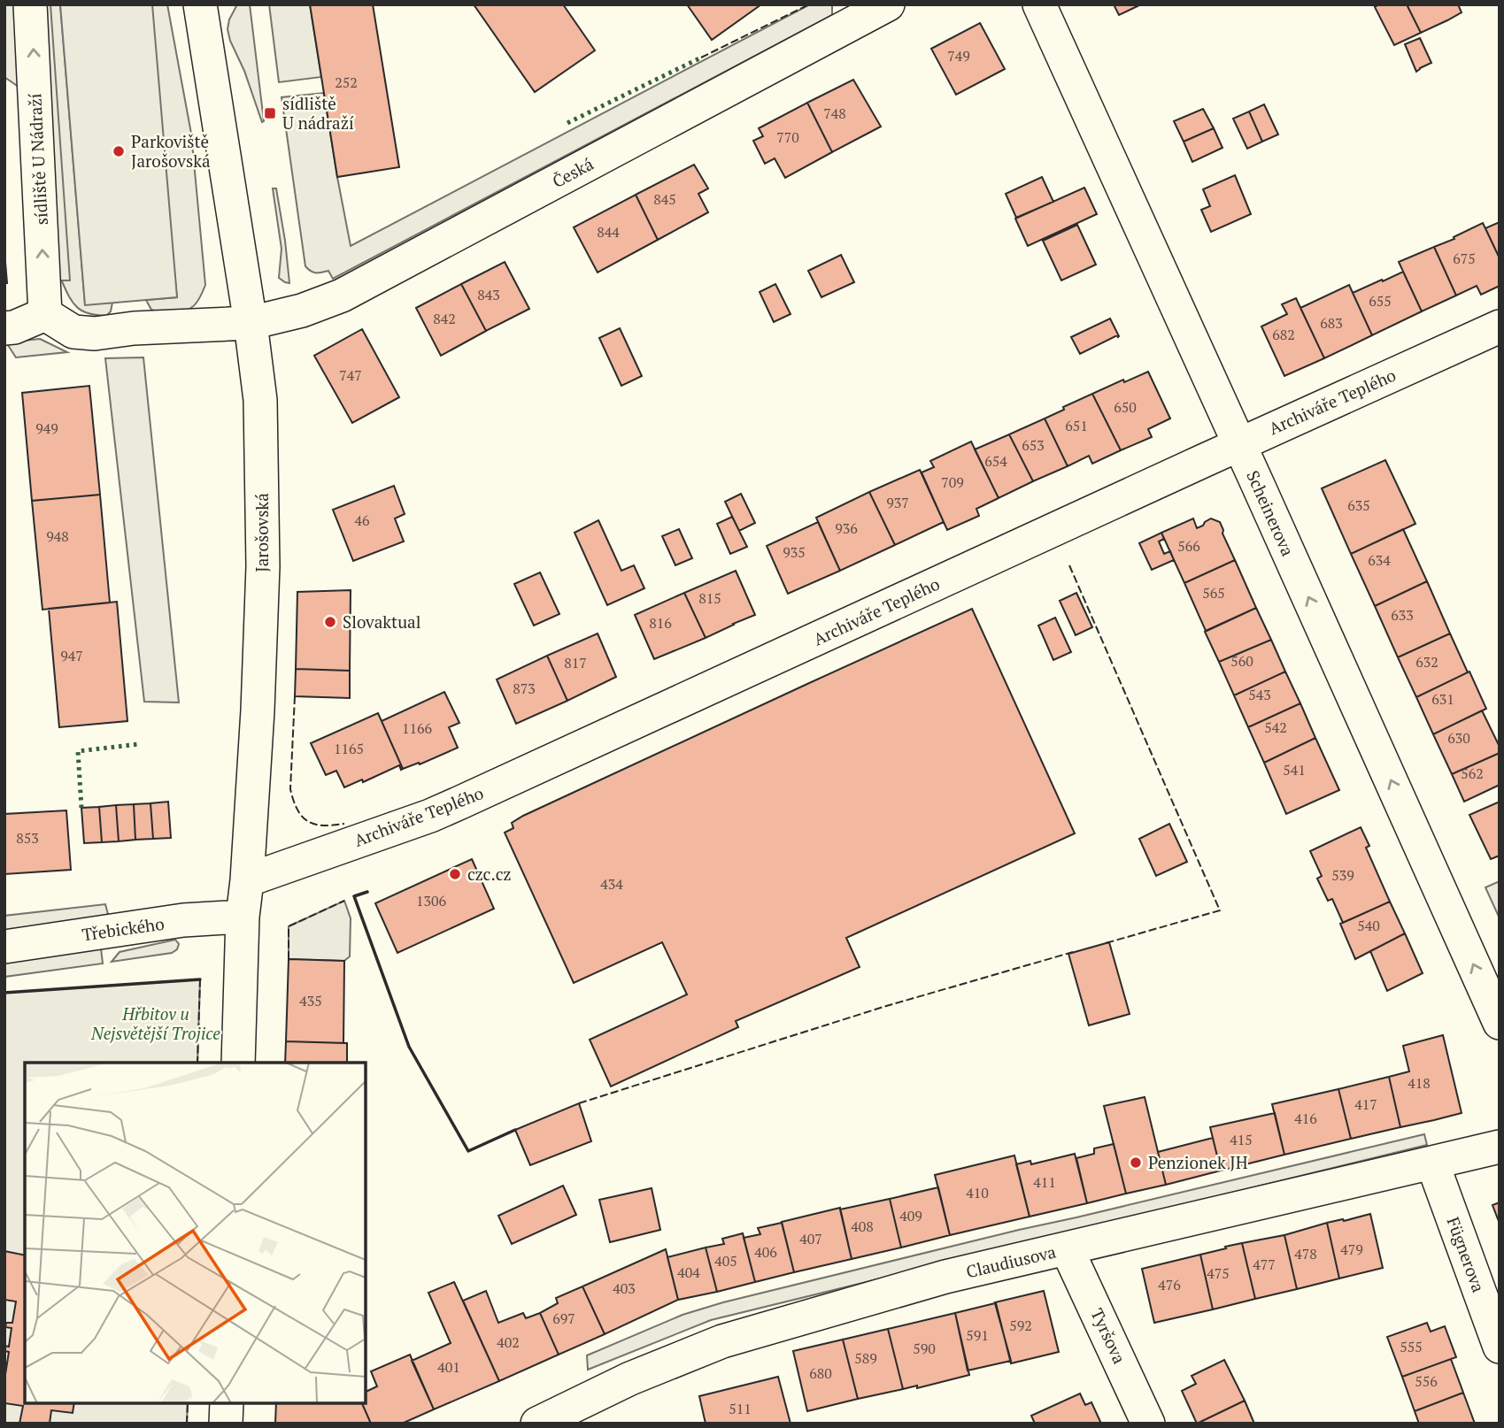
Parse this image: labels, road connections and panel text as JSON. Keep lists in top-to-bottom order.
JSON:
{
  "streets": {
    "street": [
      "sídliště U Nádraží",
      "Česká",
      "Archiváře Teplého",
      "Scheinerova",
      "Jarošovská",
      "Třebického",
      "Fügnerova",
      "Claudiusova",
      "Tyršova"
    ]
  },
  "crossings": [
    ["Česká", "Jarošovská"],
    ["Archiváře Teplého", "Scheinerova"],
    ["Archiváře Teplého", "Jarošovská"],
    ["Jarošovská", "Třebického"],
    ["Fügnerova", "Claudiusova"],
    ["Claudiusova", "Tyršova"]
  ],
  "one_way": ["sídliště U Nádraží", "Scheinerova"],
  "parks": ["Hřbitov u Nejsvětější Trojice"],
  "places": {
    "transit": ["sídliště U nádraží"],
    "other": [
      "Parkoviště Jarošovská",
      "Slovaktual",
      "czc.cz",
      "Penzionek JH"
    ]
  },
  "house_numbers": [
    "749",
    "252",
    "748",
    "770",
    "845",
    "844",
    "675",
    "843",
    "655",
    "842",
    "683",
    "682",
    "747",
    "650",
    "651",
    "949",
    "653",
    "654",
    "709",
    "937",
    "635",
    "46",
    "936",
    "948",
    "566",
    "935",
    "634",
    "565",
    "815",
    "633",
    "816",
    "947",
    "560",
    "632",
    "817",
    "873",
    "543",
    "631",
    "542",
    "1166",
    "630",
    "1165",
    "541",
    "562",
    "853",
    "539",
    "434",
    "1306",
    "540",
    "435",
    "418",
    "417",
    "416",
    "415",
    "411",
    "410",
    "409",
    "408",
    "407",
    "479",
    "406",
    "478",
    "405",
    "477",
    "404",
    "475",
    "476",
    "403",
    "697",
    "592",
    "591",
    "402",
    "555",
    "590",
    "589",
    "401",
    "680",
    "556",
    "511"
  ]
}
